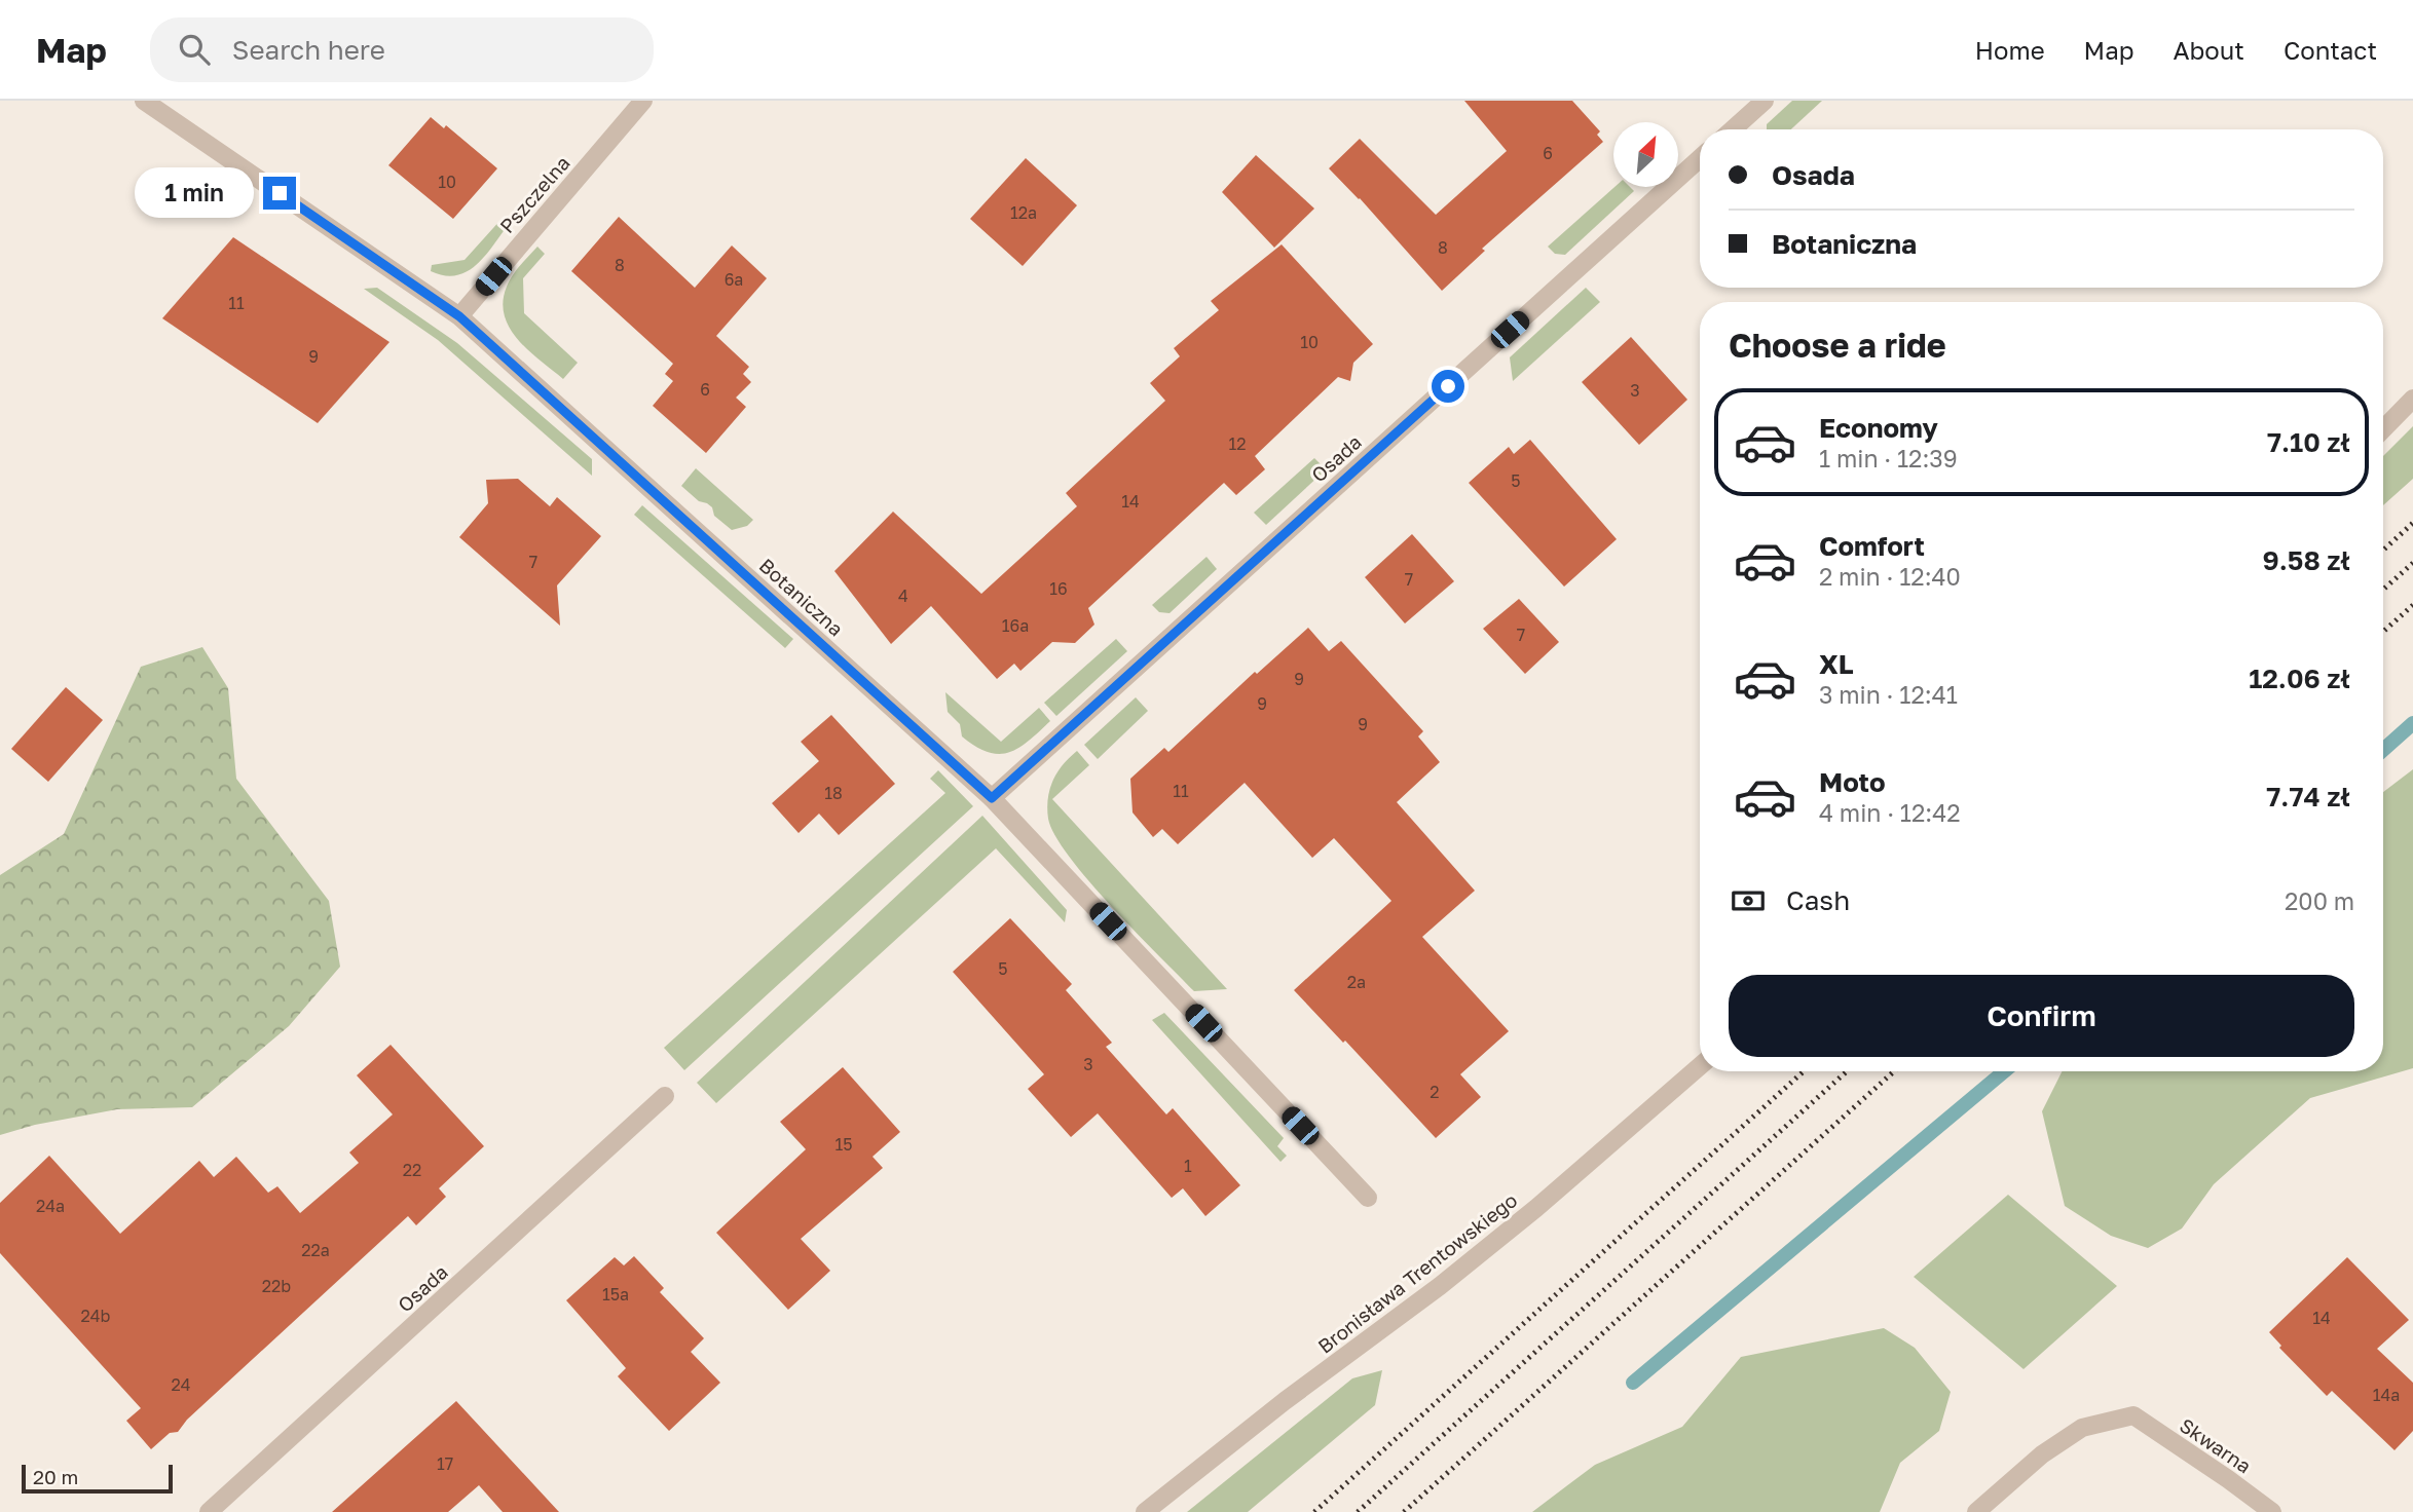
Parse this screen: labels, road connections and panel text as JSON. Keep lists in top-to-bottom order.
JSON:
{
  "streets": {
    "street": [
      "Pszczelna",
      "Osada",
      "Botaniczna",
      "Bronisława Trentowskiego",
      "Skwarna"
    ]
  },
  "crossings": [
    ["Pszczelna", "Botaniczna"],
    ["Osada", "Botaniczna"]
  ],
  "house_numbers": [
    "6",
    "10",
    "12a",
    "8",
    "8",
    "6a",
    "11",
    "10",
    "9",
    "6",
    "3",
    "12",
    "5",
    "14",
    "7",
    "7",
    "16",
    "4",
    "16a",
    "7",
    "9",
    "9",
    "9",
    "11",
    "18",
    "5",
    "2a",
    "3",
    "2",
    "15",
    "1",
    "22",
    "24a",
    "22a",
    "22b",
    "15a",
    "24b",
    "14",
    "24",
    "14a",
    "17"
  ],
  "scale_bar": "20 m",
  "north": "top right",
  "page": {
    "header": "Map",
    "search": "Search here",
    "nav": [
      "Home",
      "Map",
      "About",
      "Contact"
    ],
    "banner": ["Osada", "Botaniczna"],
    "bubble": "1 min",
    "heading": "Choose a ride",
    "list": [
      {
        "name": "Economy",
        "note": "1 min · 12:39",
        "value": "7.10 zł"
      },
      {
        "name": "Comfort",
        "note": "2 min · 12:40",
        "value": "9.58 zł"
      },
      {
        "name": "XL",
        "note": "3 min · 12:41",
        "value": "12.06 zł"
      },
      {
        "name": "Moto",
        "note": "4 min · 12:42",
        "value": "7.74 zł"
      }
    ],
    "pay": ["Cash", "200 m"],
    "buttons": "Confirm",
    "scale": "20 m"
  }
}
